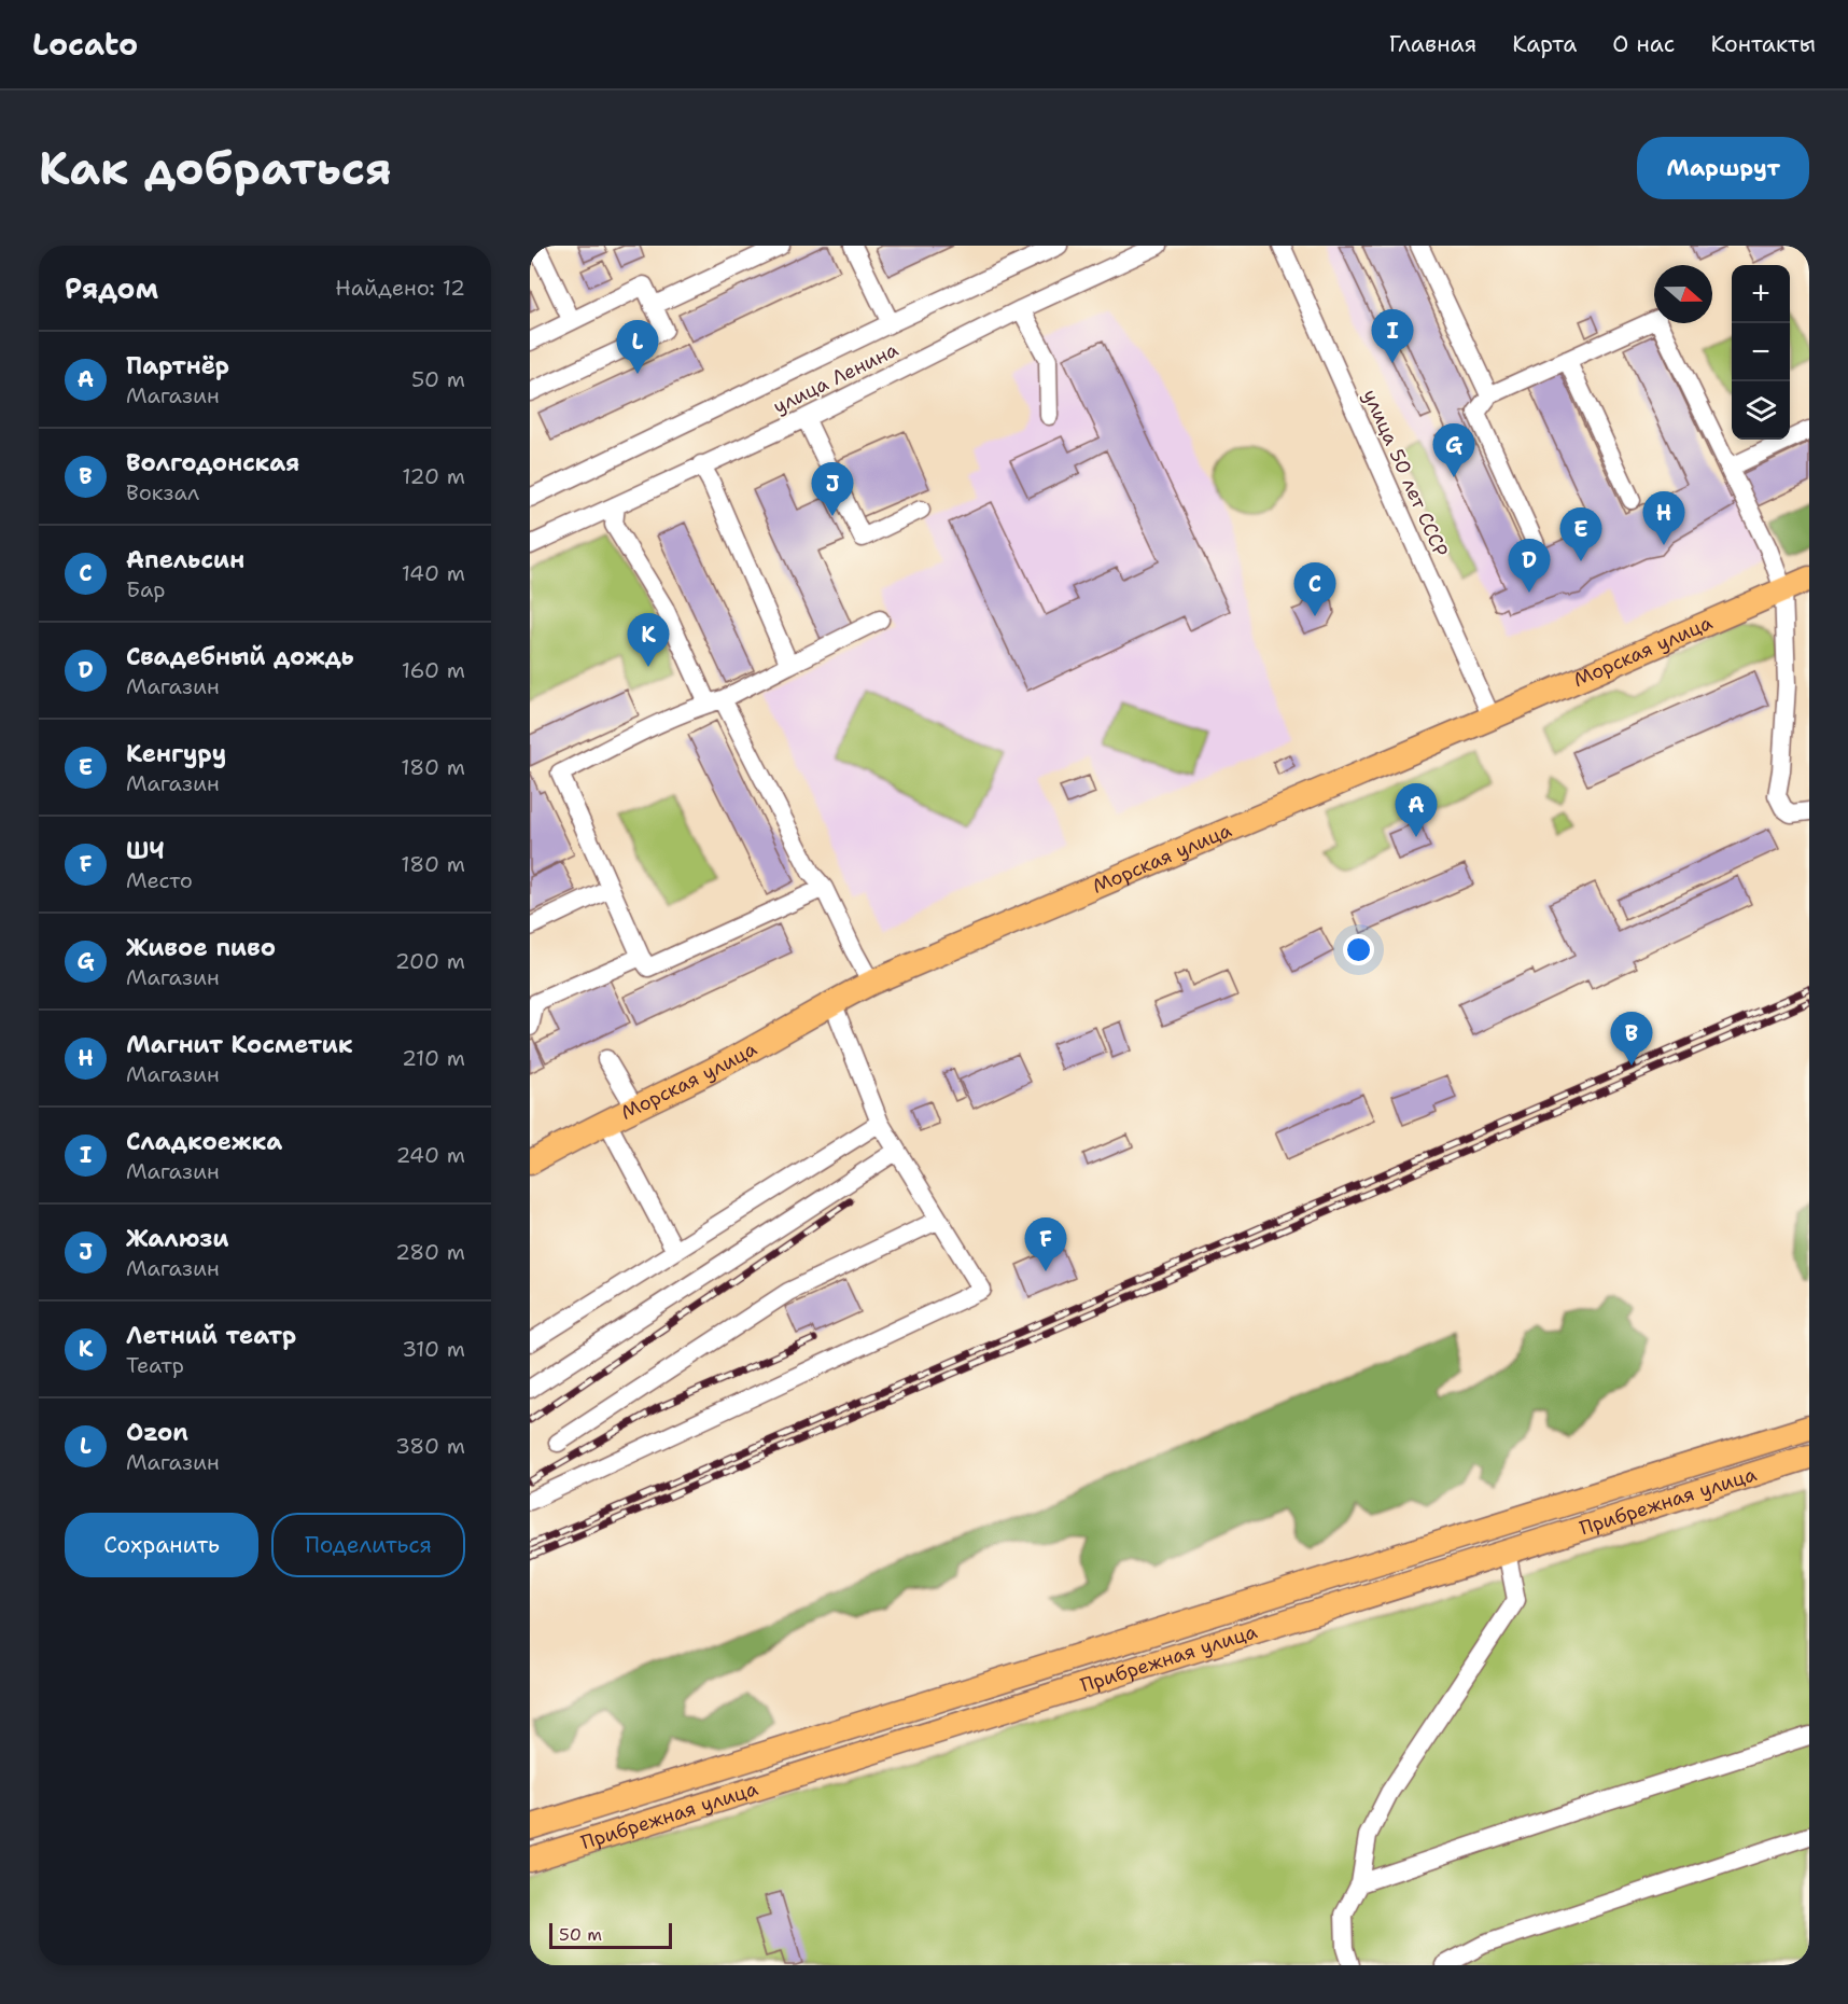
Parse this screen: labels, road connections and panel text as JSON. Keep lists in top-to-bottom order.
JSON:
{
  "streets": {
    "main road": ["Морская улица", "Прибрежная улица"],
    "street": ["улица Ленина", "улица 50 лет СССР"]
  },
  "crossings": [
    ["улица 50 лет СССР", "Морская улица"]
  ],
  "scale_bar": "50 m",
  "north": "right",
  "page": {
    "header": "Locato",
    "nav": [
      "Главная",
      "Карта",
      "О нас",
      "Контакты"
    ],
    "buttons": [
      "Маршрут",
      ["Сохранить", "Поделиться"]
    ],
    "title": "Как добраться",
    "heading": ["Рядом", "Найдено: 12"],
    "map_buttons": ["+", "−"],
    "pins": [
      "I",
      "L",
      "G",
      "J",
      "H",
      "E",
      "D",
      "C",
      "K",
      "A",
      "B",
      "F"
    ],
    "list": [
      {
        "mark": "A",
        "name": "Партнёр",
        "note": "Магазин",
        "value": "50 m"
      },
      {
        "mark": "B",
        "name": "Волгодонская",
        "note": "Вокзал",
        "value": "120 m"
      },
      {
        "mark": "C",
        "name": "Апельсин",
        "note": "Бар",
        "value": "140 m"
      },
      {
        "mark": "D",
        "name": "Свадебный дождь",
        "note": "Магазин",
        "value": "160 m"
      },
      {
        "mark": "E",
        "name": "Кенгуру",
        "note": "Магазин",
        "value": "180 m"
      },
      {
        "mark": "F",
        "name": "ШЧ",
        "note": "Место",
        "value": "180 m"
      },
      {
        "mark": "G",
        "name": "Живое пиво",
        "note": "Магазин",
        "value": "200 m"
      },
      {
        "mark": "H",
        "name": "Магнит Косметик",
        "note": "Магазин",
        "value": "210 m"
      },
      {
        "mark": "I",
        "name": "Сладкоежка",
        "note": "Магазин",
        "value": "240 m"
      },
      {
        "mark": "J",
        "name": "Жалюзи",
        "note": "Магазин",
        "value": "280 m"
      },
      {
        "mark": "K",
        "name": "Летний театр",
        "note": "Театр",
        "value": "310 m"
      },
      {
        "mark": "L",
        "name": "Ozon",
        "note": "Магазин",
        "value": "380 m"
      }
    ],
    "scale": "50 m"
  }
}
